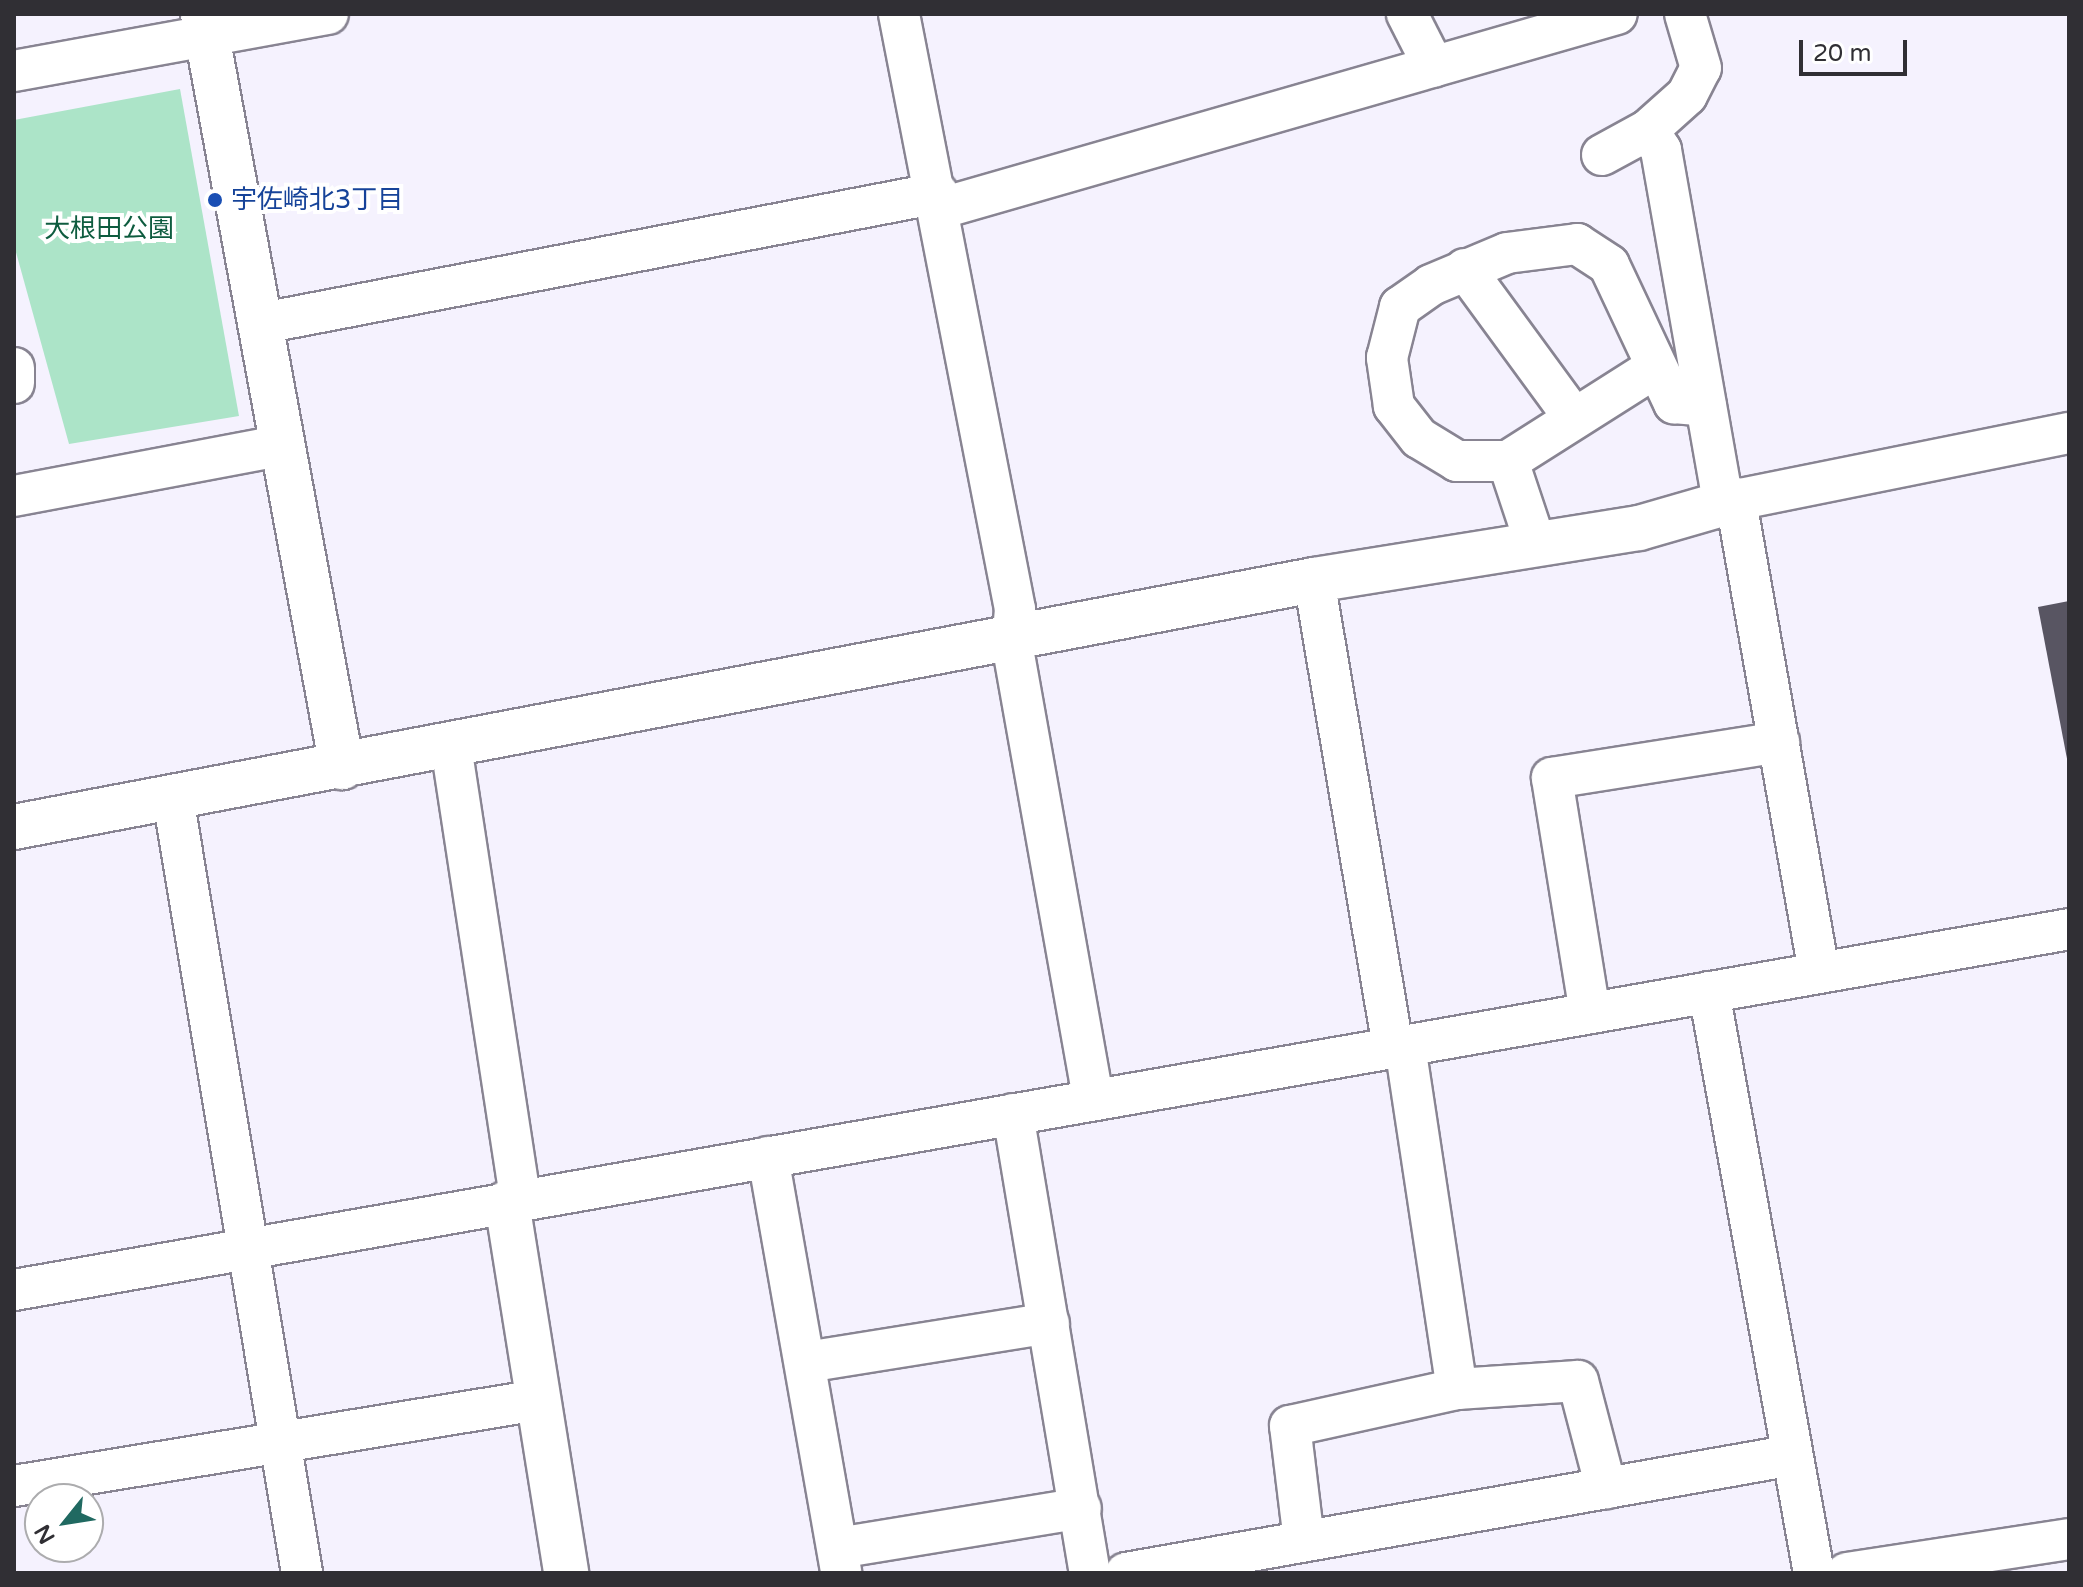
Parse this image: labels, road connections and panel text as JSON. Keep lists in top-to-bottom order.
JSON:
{
  "parks": ["大根田公園"],
  "places": ["宇佐崎北3丁目"],
  "scale_bar": "20 m",
  "north": "bottom left"
}
